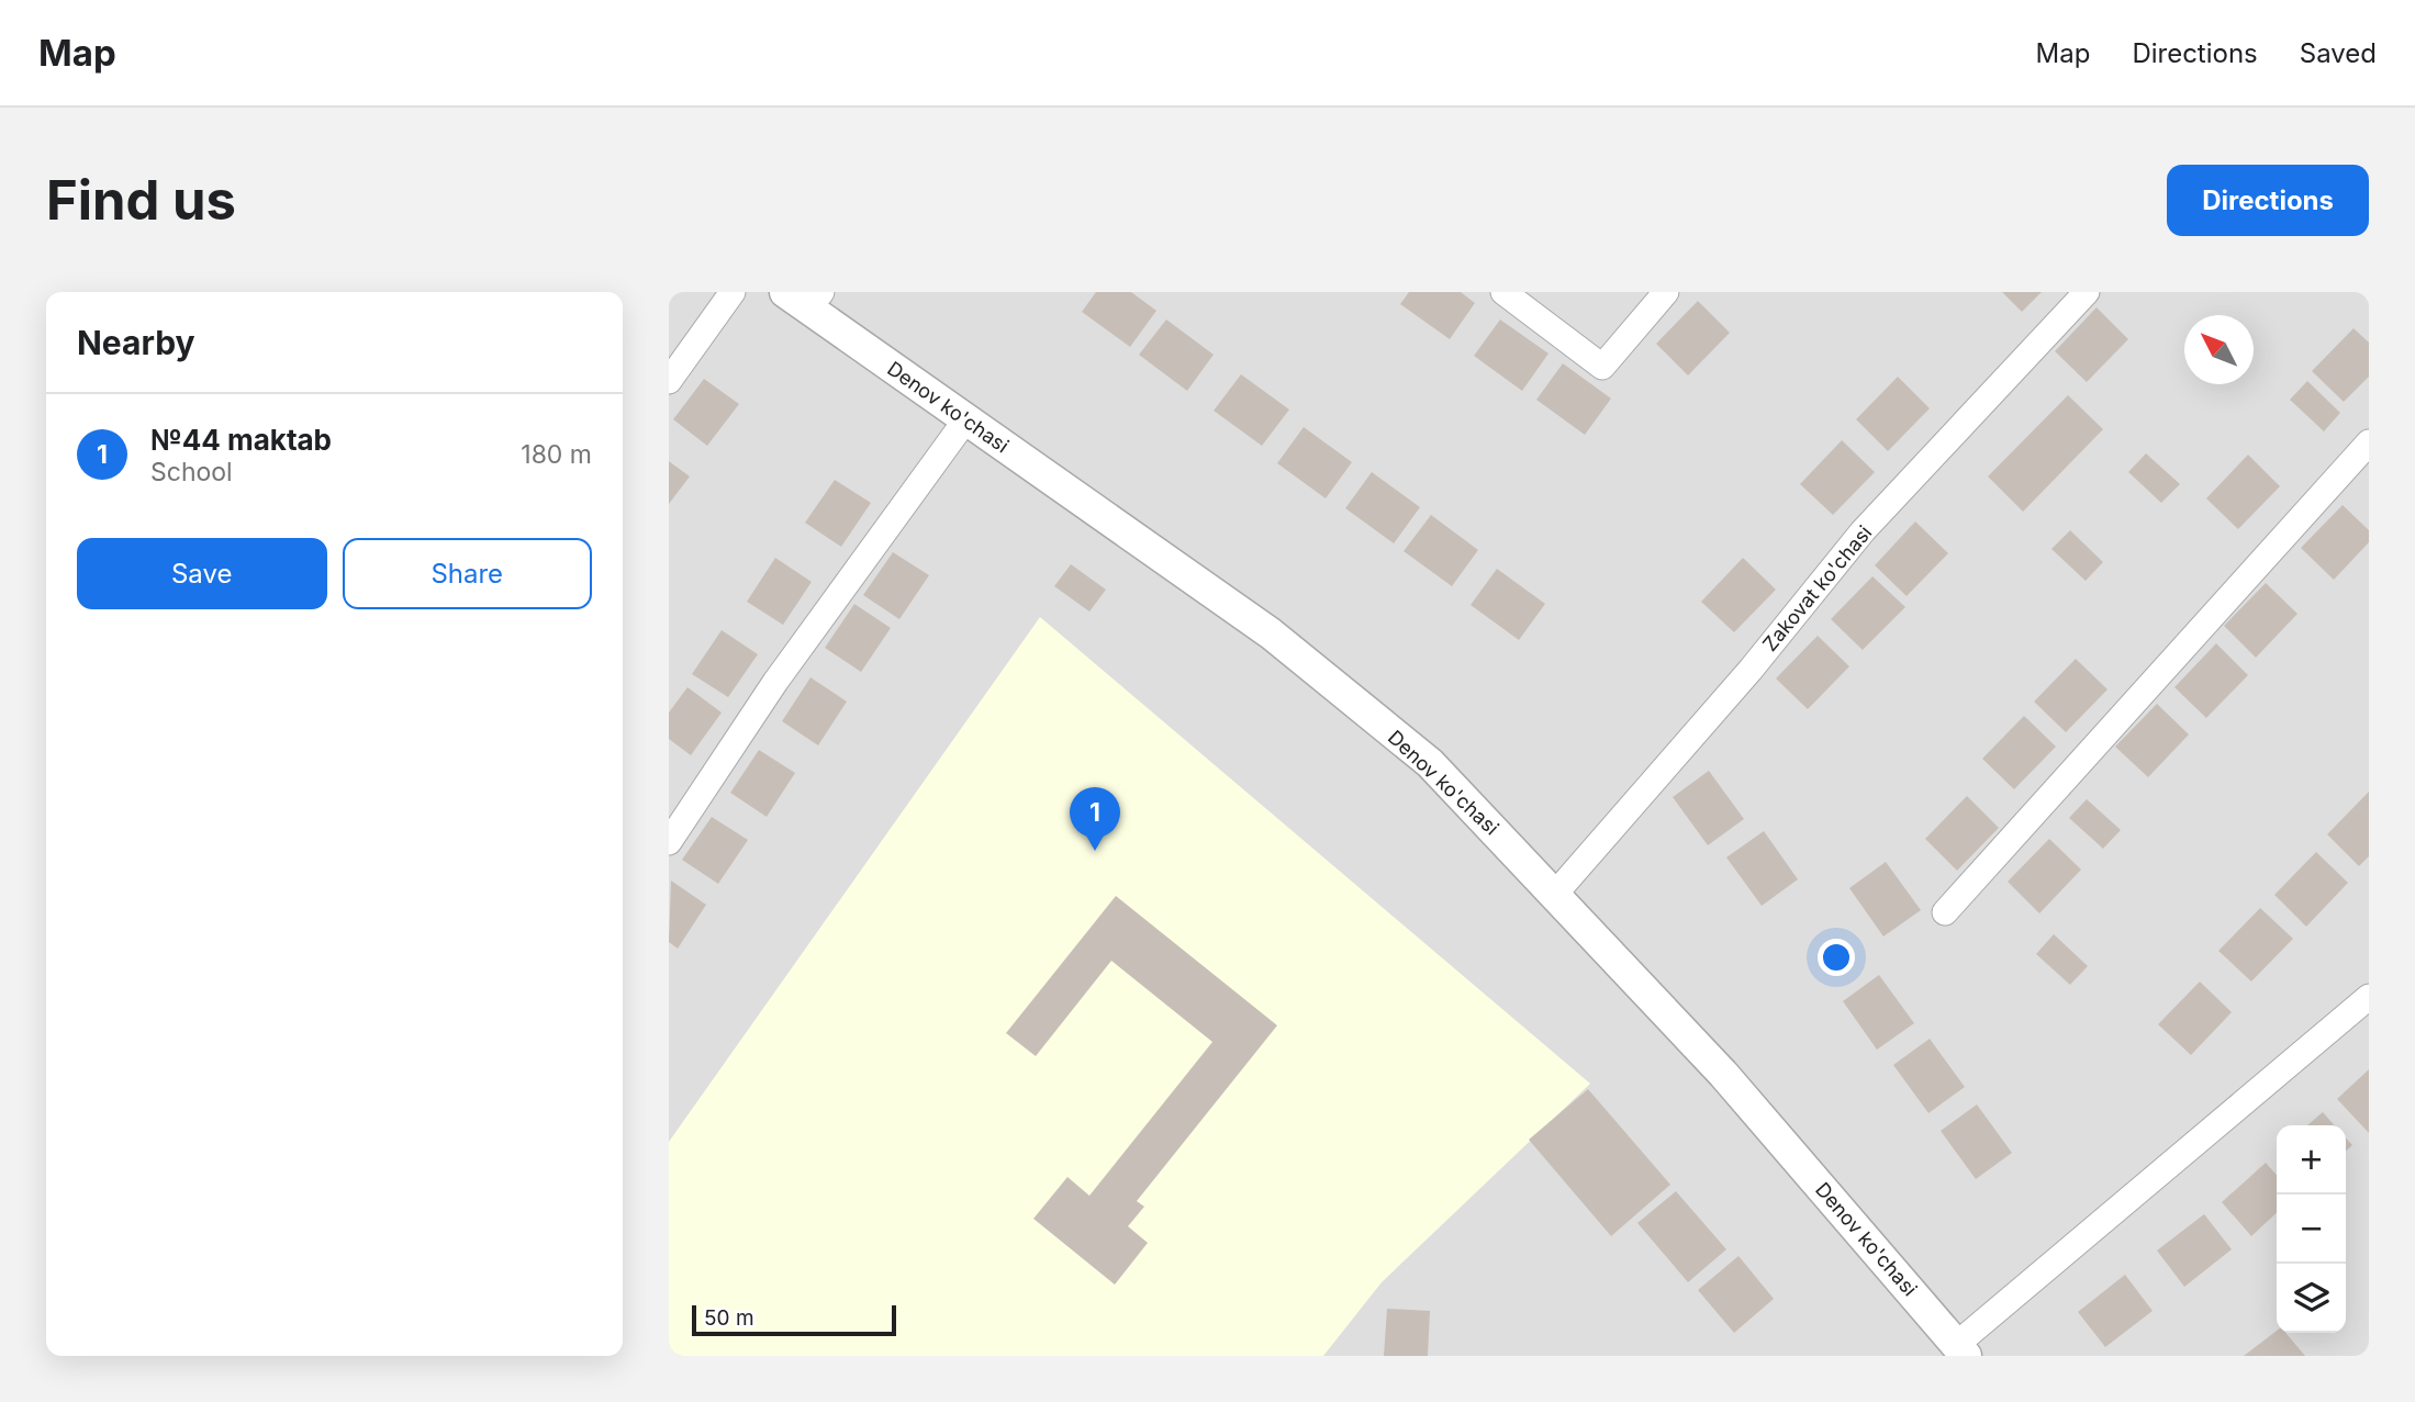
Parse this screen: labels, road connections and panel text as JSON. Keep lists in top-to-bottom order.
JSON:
{
  "streets": {
    "street": ["Denov ko'chasi", "Zakovat ko'chasi"]
  },
  "crossings": [
    ["Denov ko'chasi", "Zakovat ko'chasi"]
  ],
  "scale_bar": "50 m",
  "north": "top left",
  "page": {
    "header": "Map",
    "nav": ["Map", "Directions", "Saved"],
    "buttons": [
      "Directions",
      ["Save", "Share"]
    ],
    "title": "Find us",
    "heading": "Nearby",
    "list": [
      {
        "mark": "1",
        "name": "№44 maktab",
        "note": "School",
        "value": "180 m"
      }
    ],
    "pins": "1",
    "map_buttons": ["+", "−"],
    "scale": "50 m"
  }
}
